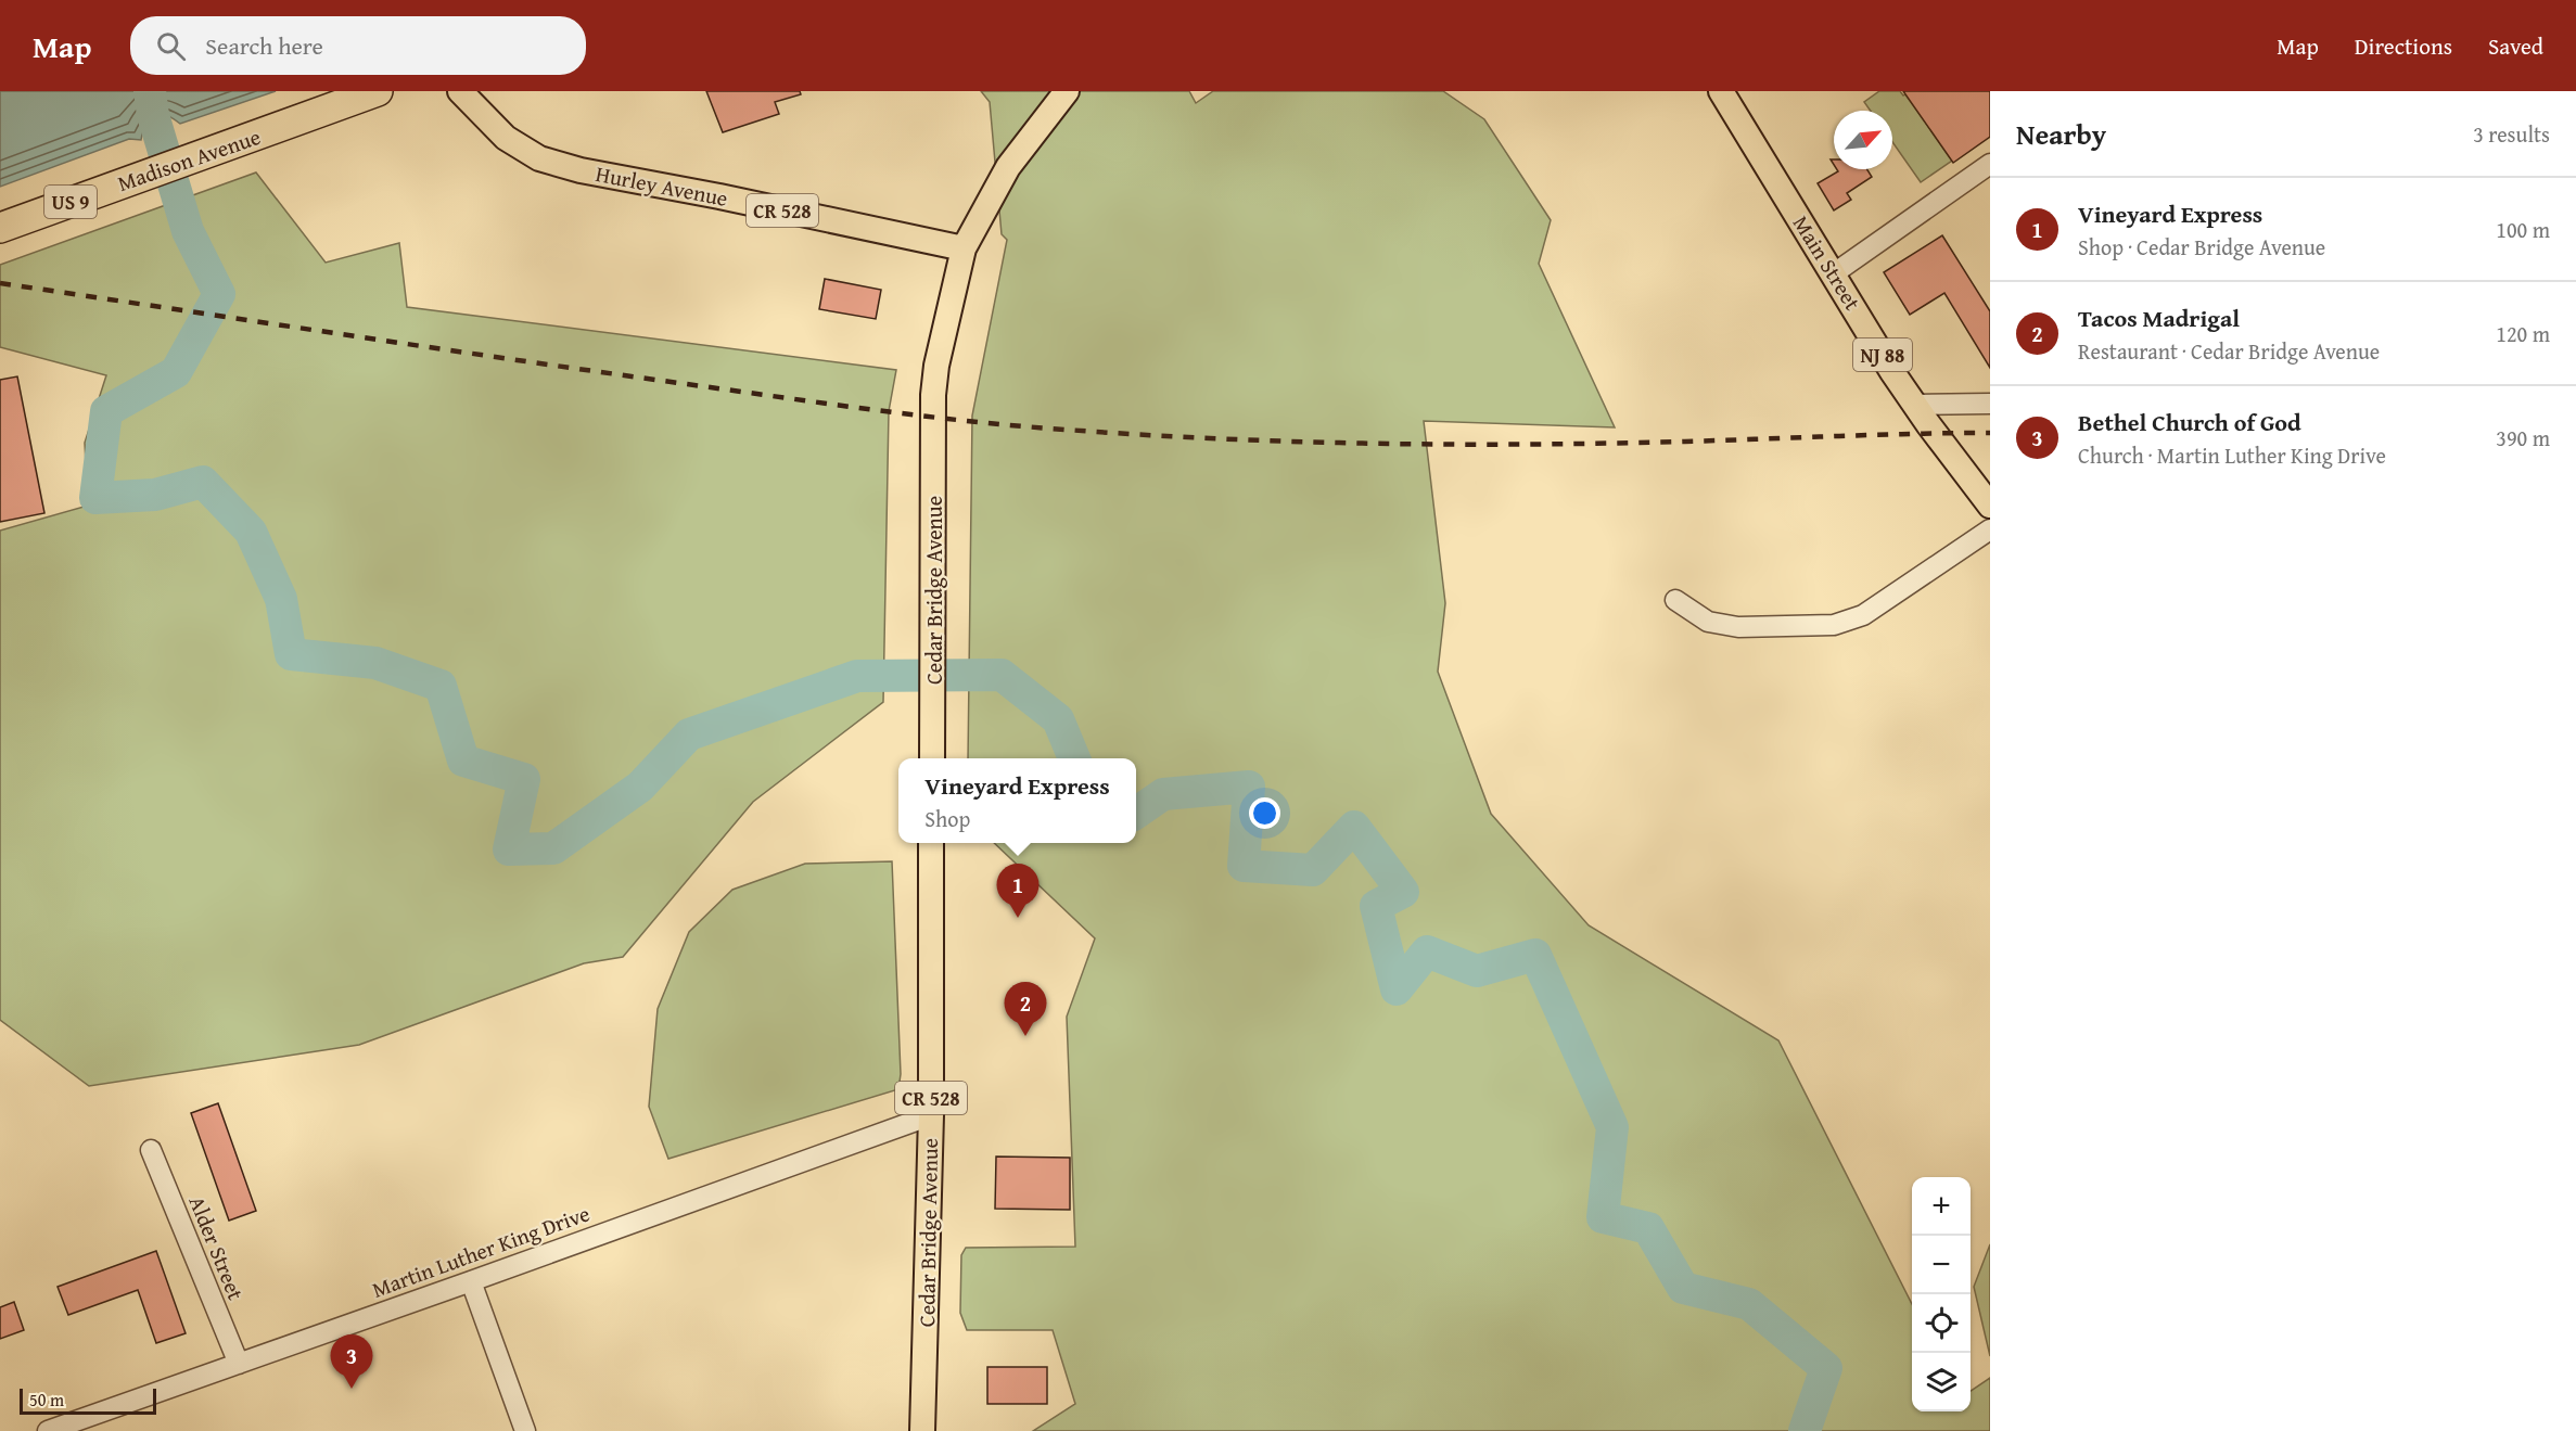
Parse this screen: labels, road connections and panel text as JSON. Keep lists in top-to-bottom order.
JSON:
{
  "streets": {
    "highway": ["Madison Avenue", "US 9"],
    "main road": [
      "Hurley Avenue",
      "CR 528",
      "Main Street",
      "NJ 88",
      "Cedar Bridge Avenue"
    ],
    "street": ["Alder Street", "Martin Luther King Drive"]
  },
  "crossings": [
    ["Hurley Avenue", "Cedar Bridge Avenue"],
    ["Cedar Bridge Avenue", "Martin Luther King Drive"],
    ["Alder Street", "Martin Luther King Drive"]
  ],
  "scale_bar": "50 m",
  "north": "top right",
  "page": {
    "header": "Map",
    "search": "Search here",
    "nav": ["Map", "Directions", "Saved"],
    "heading": ["Nearby", "3 results"],
    "list": [
      {
        "mark": "1",
        "name": "Vineyard Express",
        "note": "Shop · Cedar Bridge Avenue",
        "value": "100 m"
      },
      {
        "mark": "2",
        "name": "Tacos Madrigal",
        "note": "Restaurant · Cedar Bridge Avenue",
        "value": "120 m"
      },
      {
        "mark": "3",
        "name": "Bethel Church of God",
        "note": "Church · Martin Luther King Drive",
        "value": "390 m"
      }
    ],
    "popup": ["Vineyard Express", "Shop"],
    "pins": ["1", "2", "3"],
    "map_buttons": ["+", "−"],
    "scale": "50 m"
  }
}
